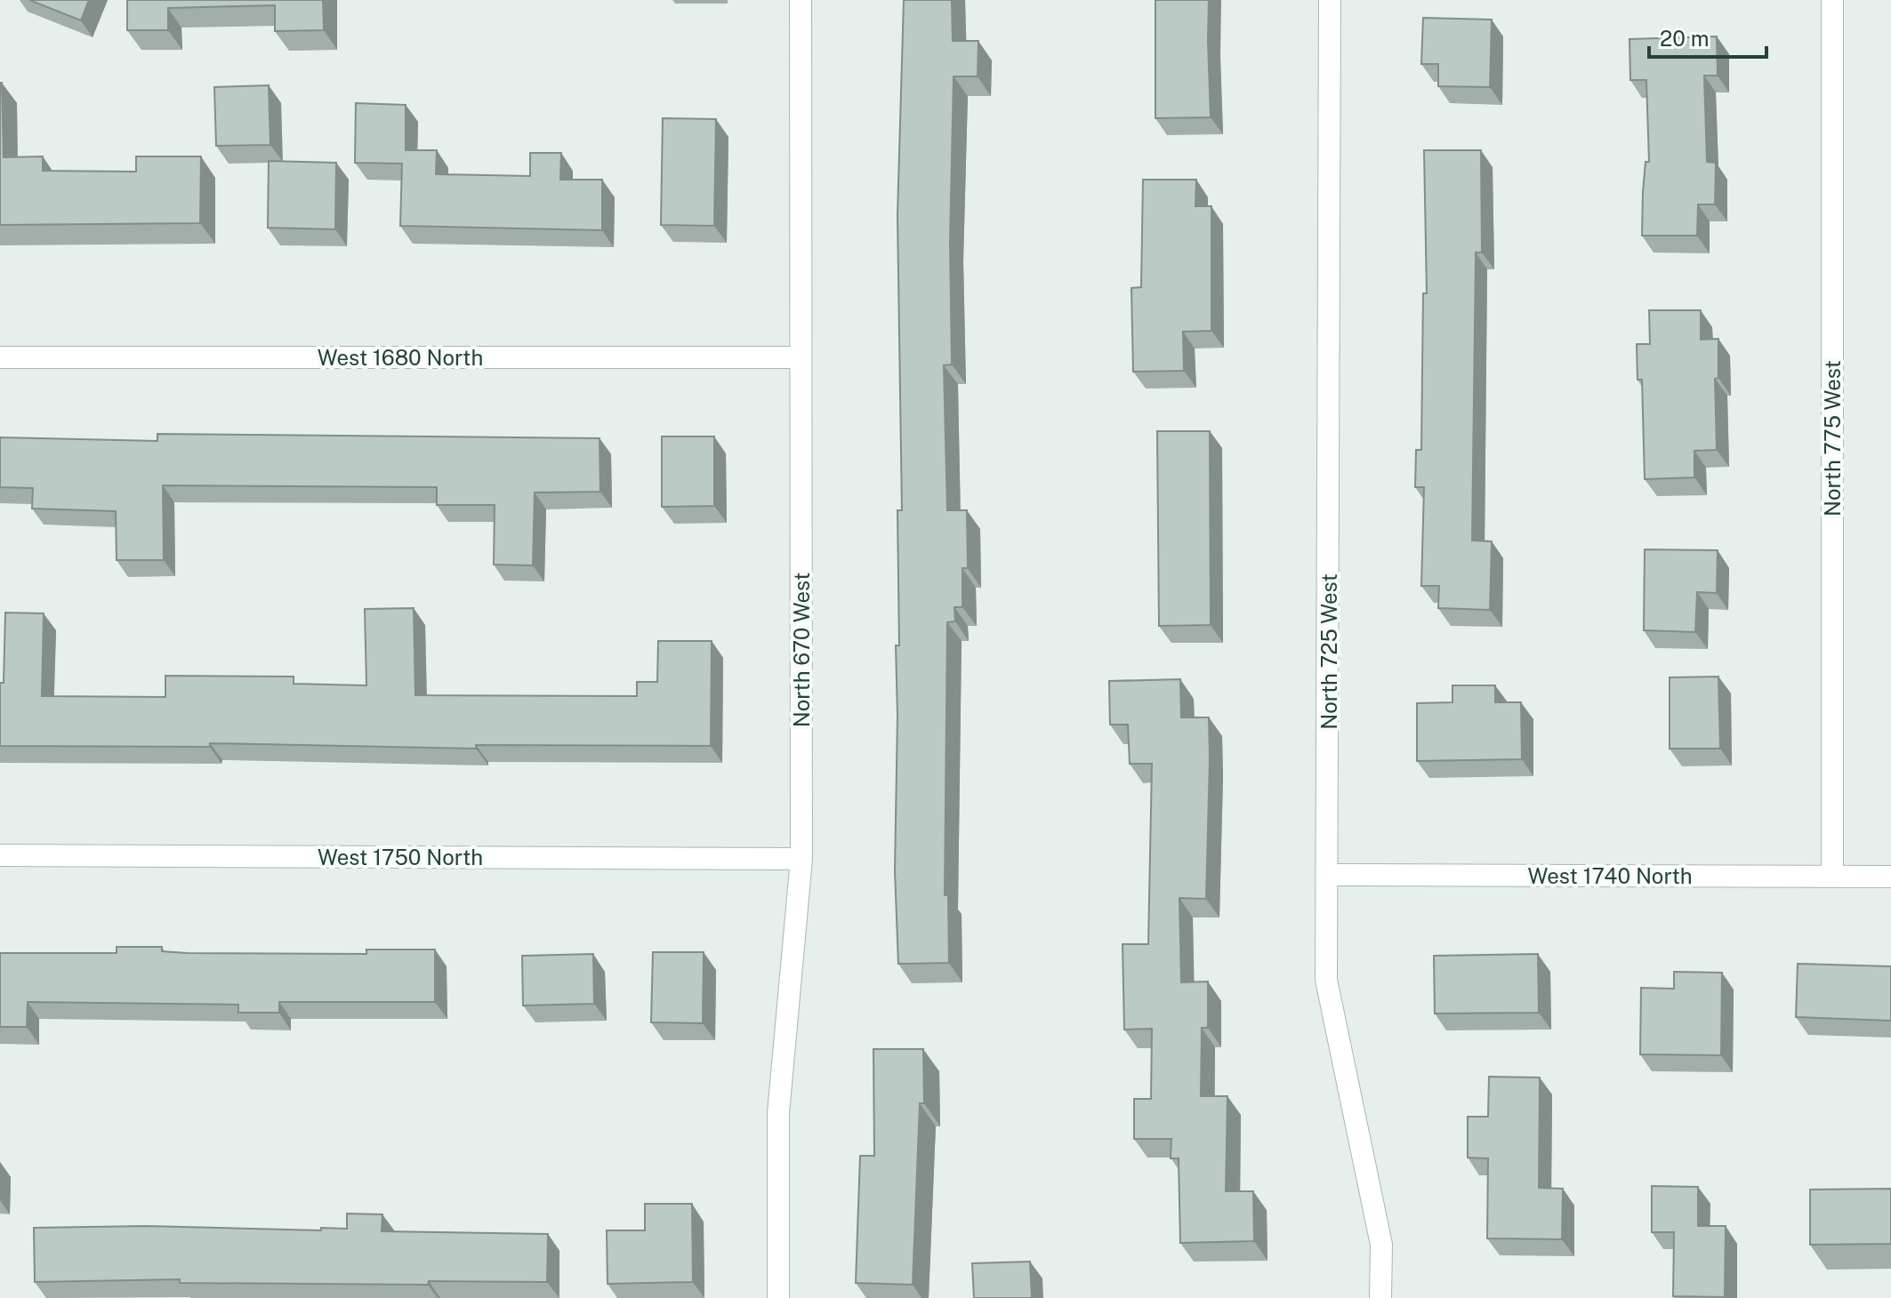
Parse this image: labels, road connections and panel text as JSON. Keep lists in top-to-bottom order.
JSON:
{
  "streets": {
    "street": [
      "West 1680 North",
      "North 775 West",
      "North 670 West",
      "North 725 West",
      "West 1750 North",
      "West 1740 North"
    ]
  },
  "crossings": [
    ["West 1680 North", "North 670 West"],
    ["North 775 West", "West 1740 North"],
    ["North 670 West", "West 1750 North"],
    ["North 725 West", "West 1740 North"]
  ],
  "scale_bar": "20 m"
}
